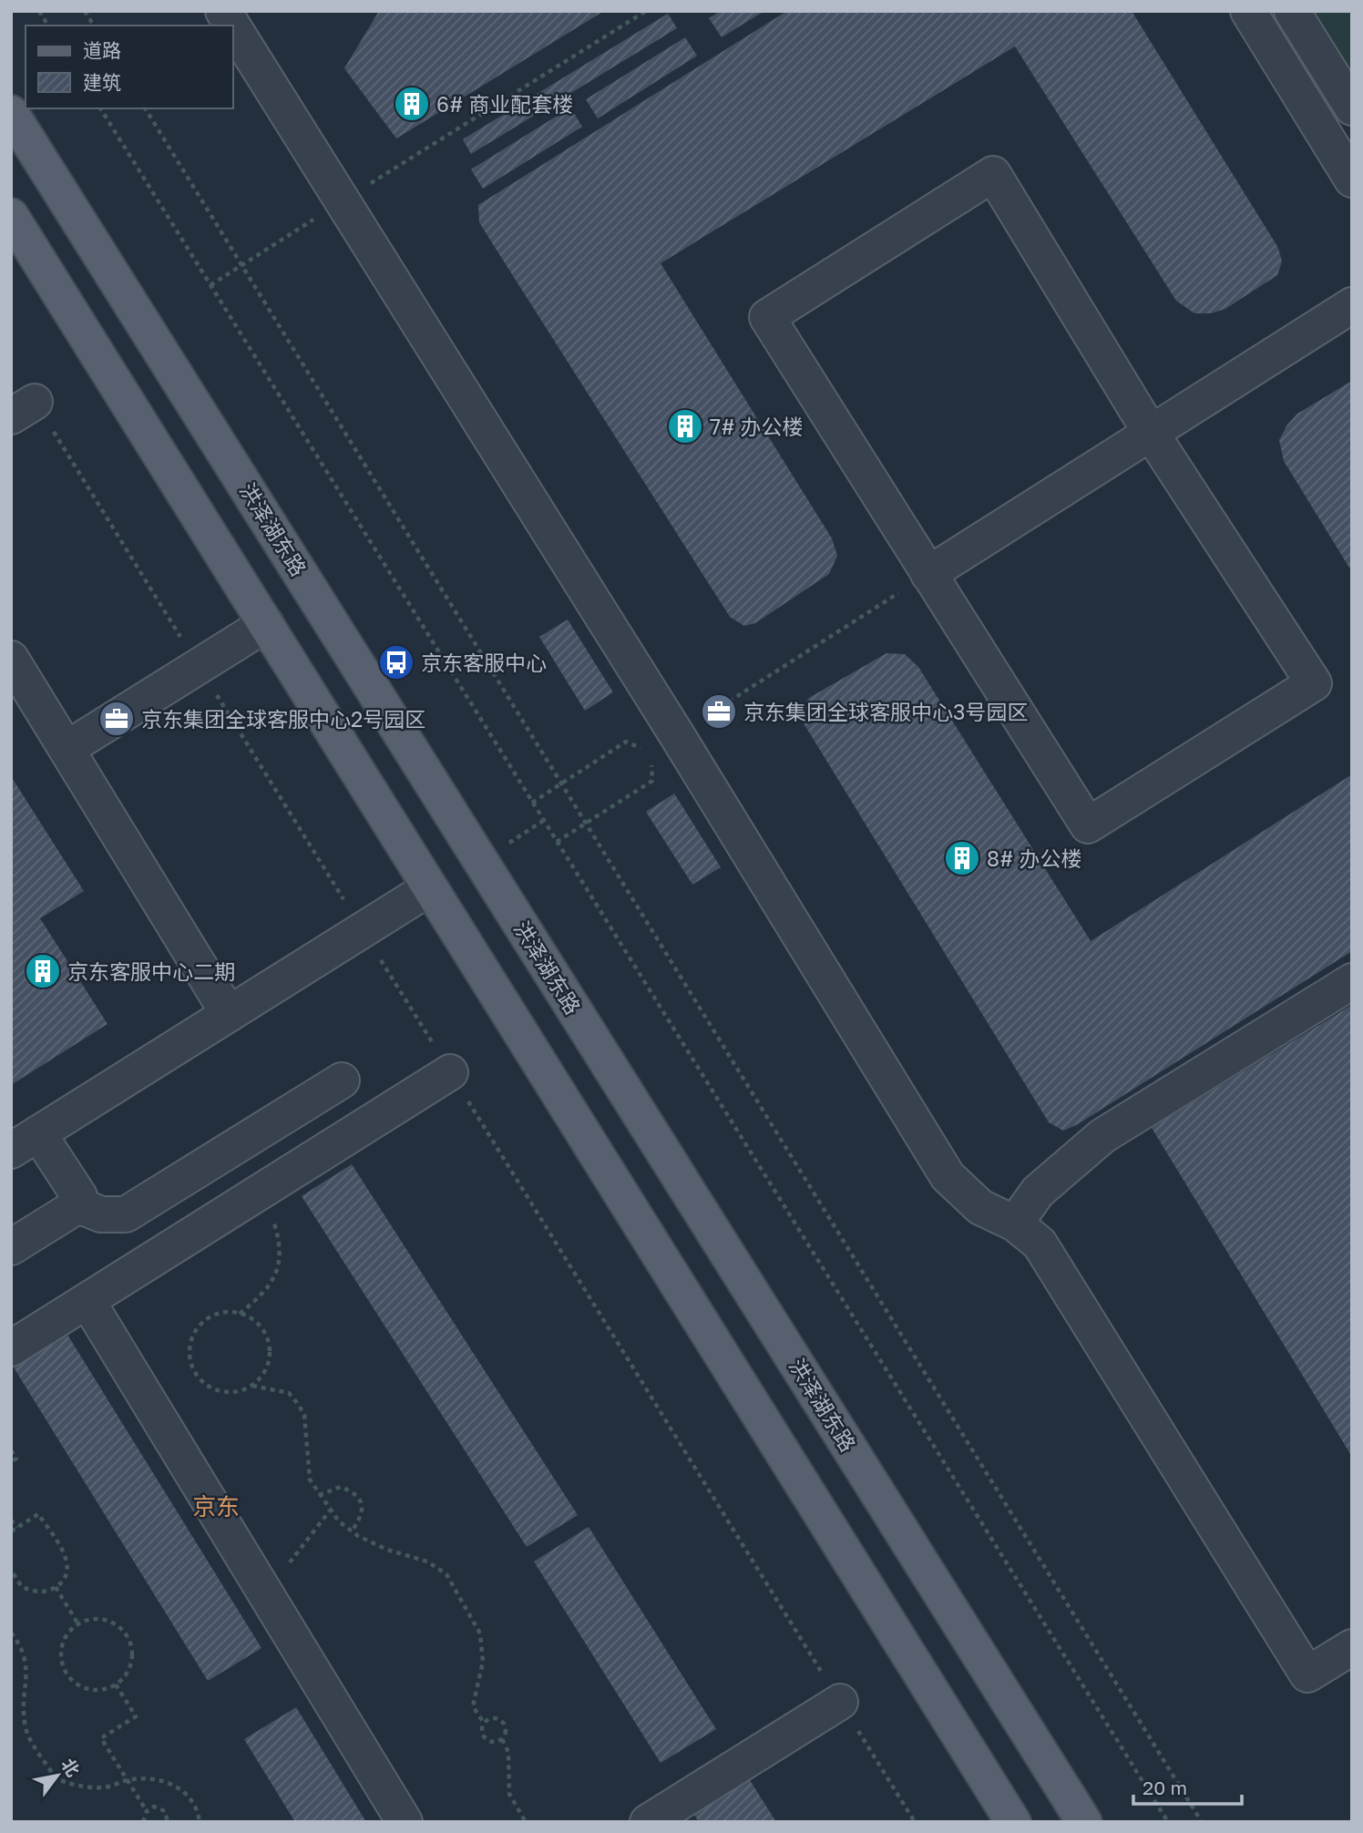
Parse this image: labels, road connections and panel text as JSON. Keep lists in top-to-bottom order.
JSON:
{
  "streets": {
    "main road": ["洪泽湖东路"]
  },
  "districts": ["京东"],
  "places": {
    "building": [
      "6# 商业配套楼",
      "7# 办公楼",
      "8# 办公楼",
      "京东客服中心二期"
    ],
    "bus stop": ["京东客服中心"],
    "office": ["京东集团全球客服中心3号园区", "京东集团全球客服中心2号园区"]
  },
  "legend": ["道路", "建筑"],
  "scale_bar": "20 m",
  "north": "top right"
}
